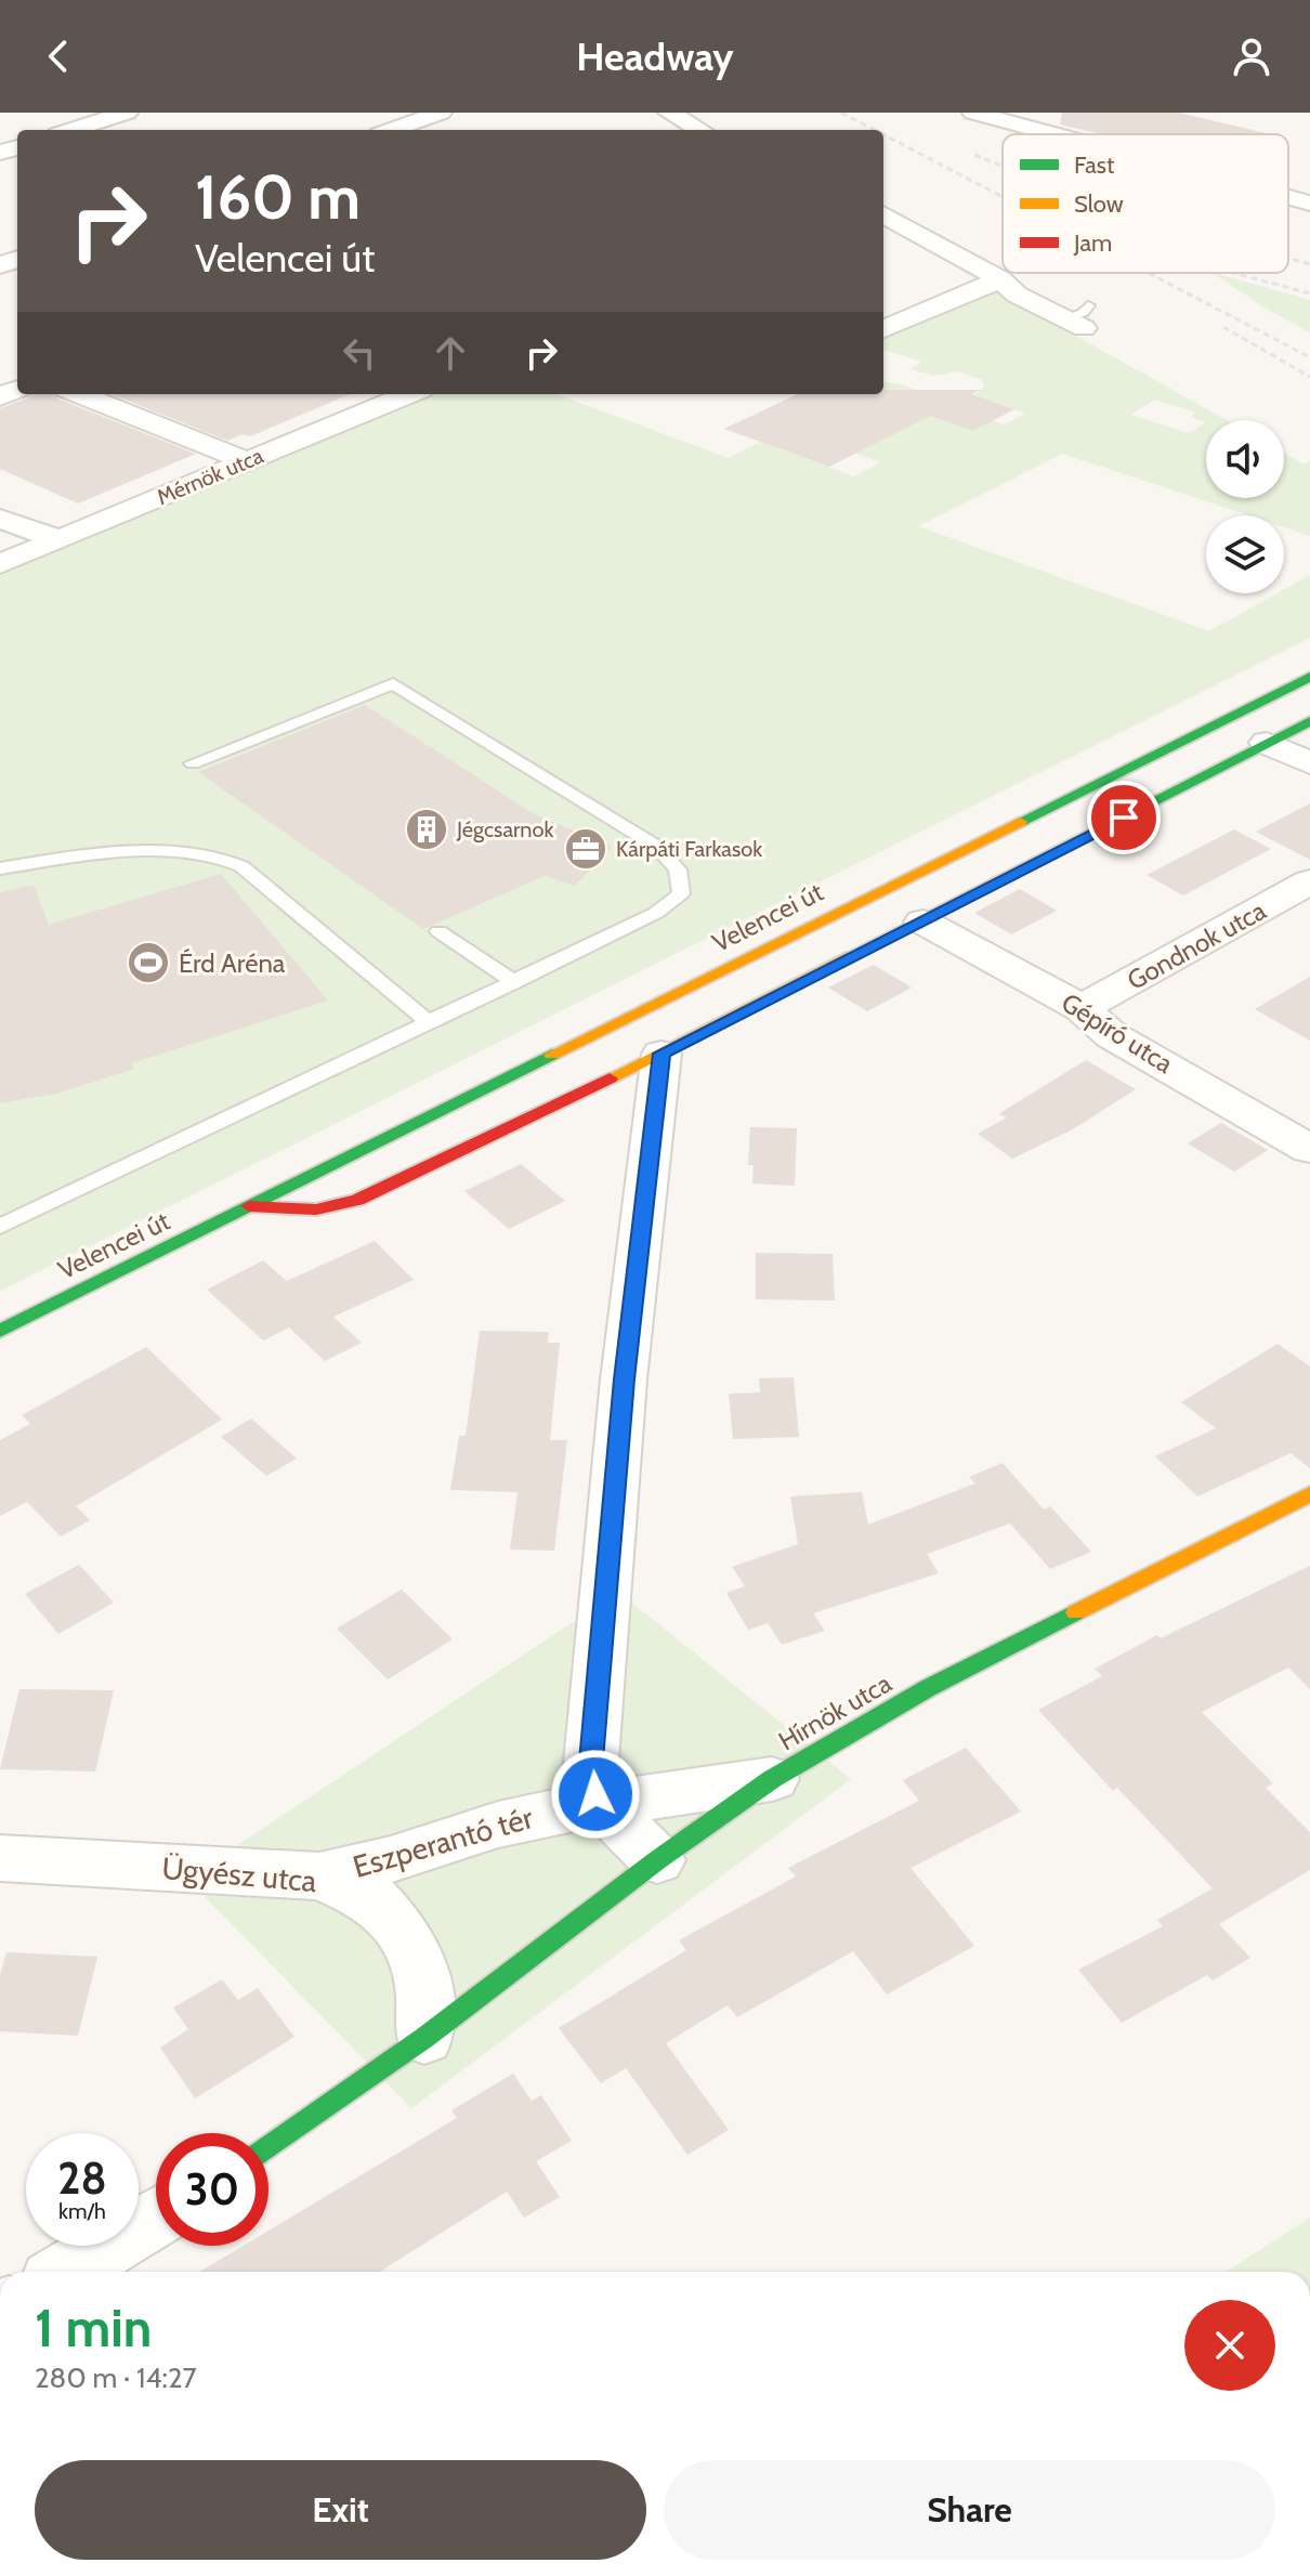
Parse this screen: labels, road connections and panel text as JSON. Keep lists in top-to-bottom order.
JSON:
{
  "streets": {
    "street": [
      "Mérnök utca",
      "Velencei út",
      "Gondnok utca",
      "Gépíró utca",
      "Hírnök utca",
      "Eszperantó tér",
      "Ügyész utca"
    ]
  },
  "crossings": [
    ["Gondnok utca", "Gépíró utca"],
    ["Hírnök utca", "Eszperantó tér"],
    ["Hírnök utca", "Ügyész utca"],
    ["Eszperantó tér", "Ügyész utca"]
  ],
  "places": {
    "building": ["Jégcsarnok"],
    "office": ["Kárpáti Farkasok"],
    "sports": ["Érd Aréna"]
  },
  "legend": ["Fast", "Slow", "Jam"],
  "page": {
    "header": "Headway",
    "turn": ["160 m", "Velencei út"],
    "speed": "28 km/h",
    "limit": "30",
    "heading": ["1 min", "280 m · 14:27"],
    "buttons": ["Exit", "Share"]
  }
}
